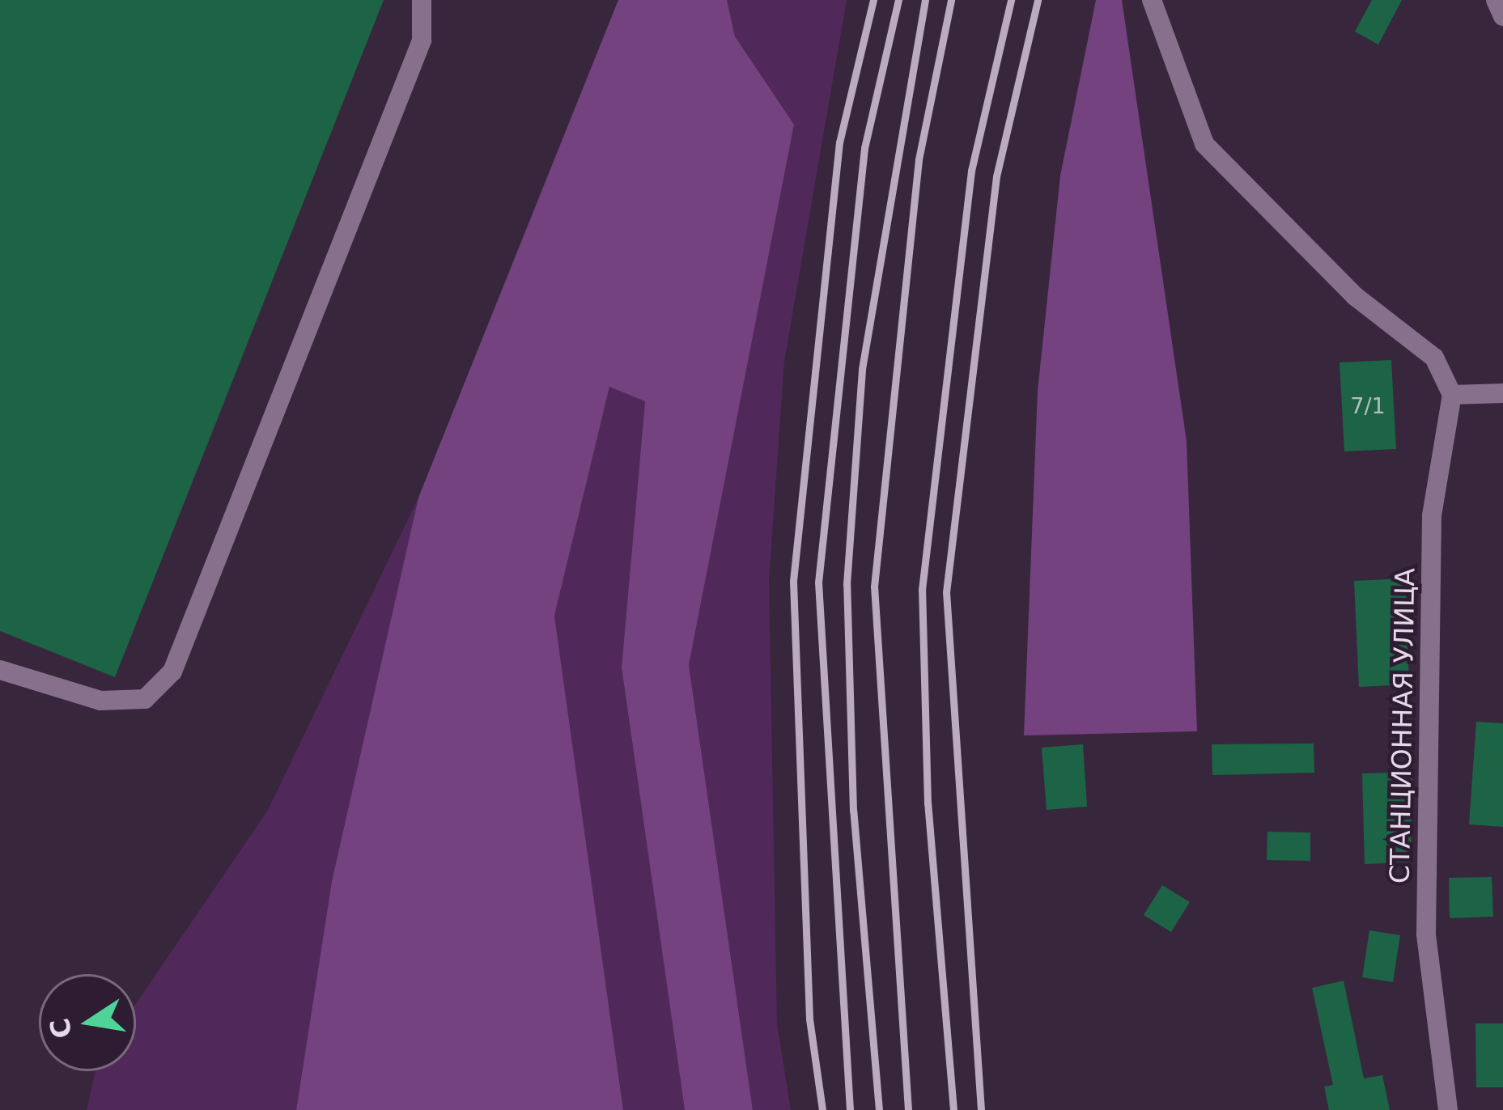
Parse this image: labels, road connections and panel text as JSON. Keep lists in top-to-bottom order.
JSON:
{
  "streets": {
    "street": ["СТАНЦИОННАЯ УЛИЦА"]
  },
  "house_numbers": ["7/1"],
  "north": "left"
}
